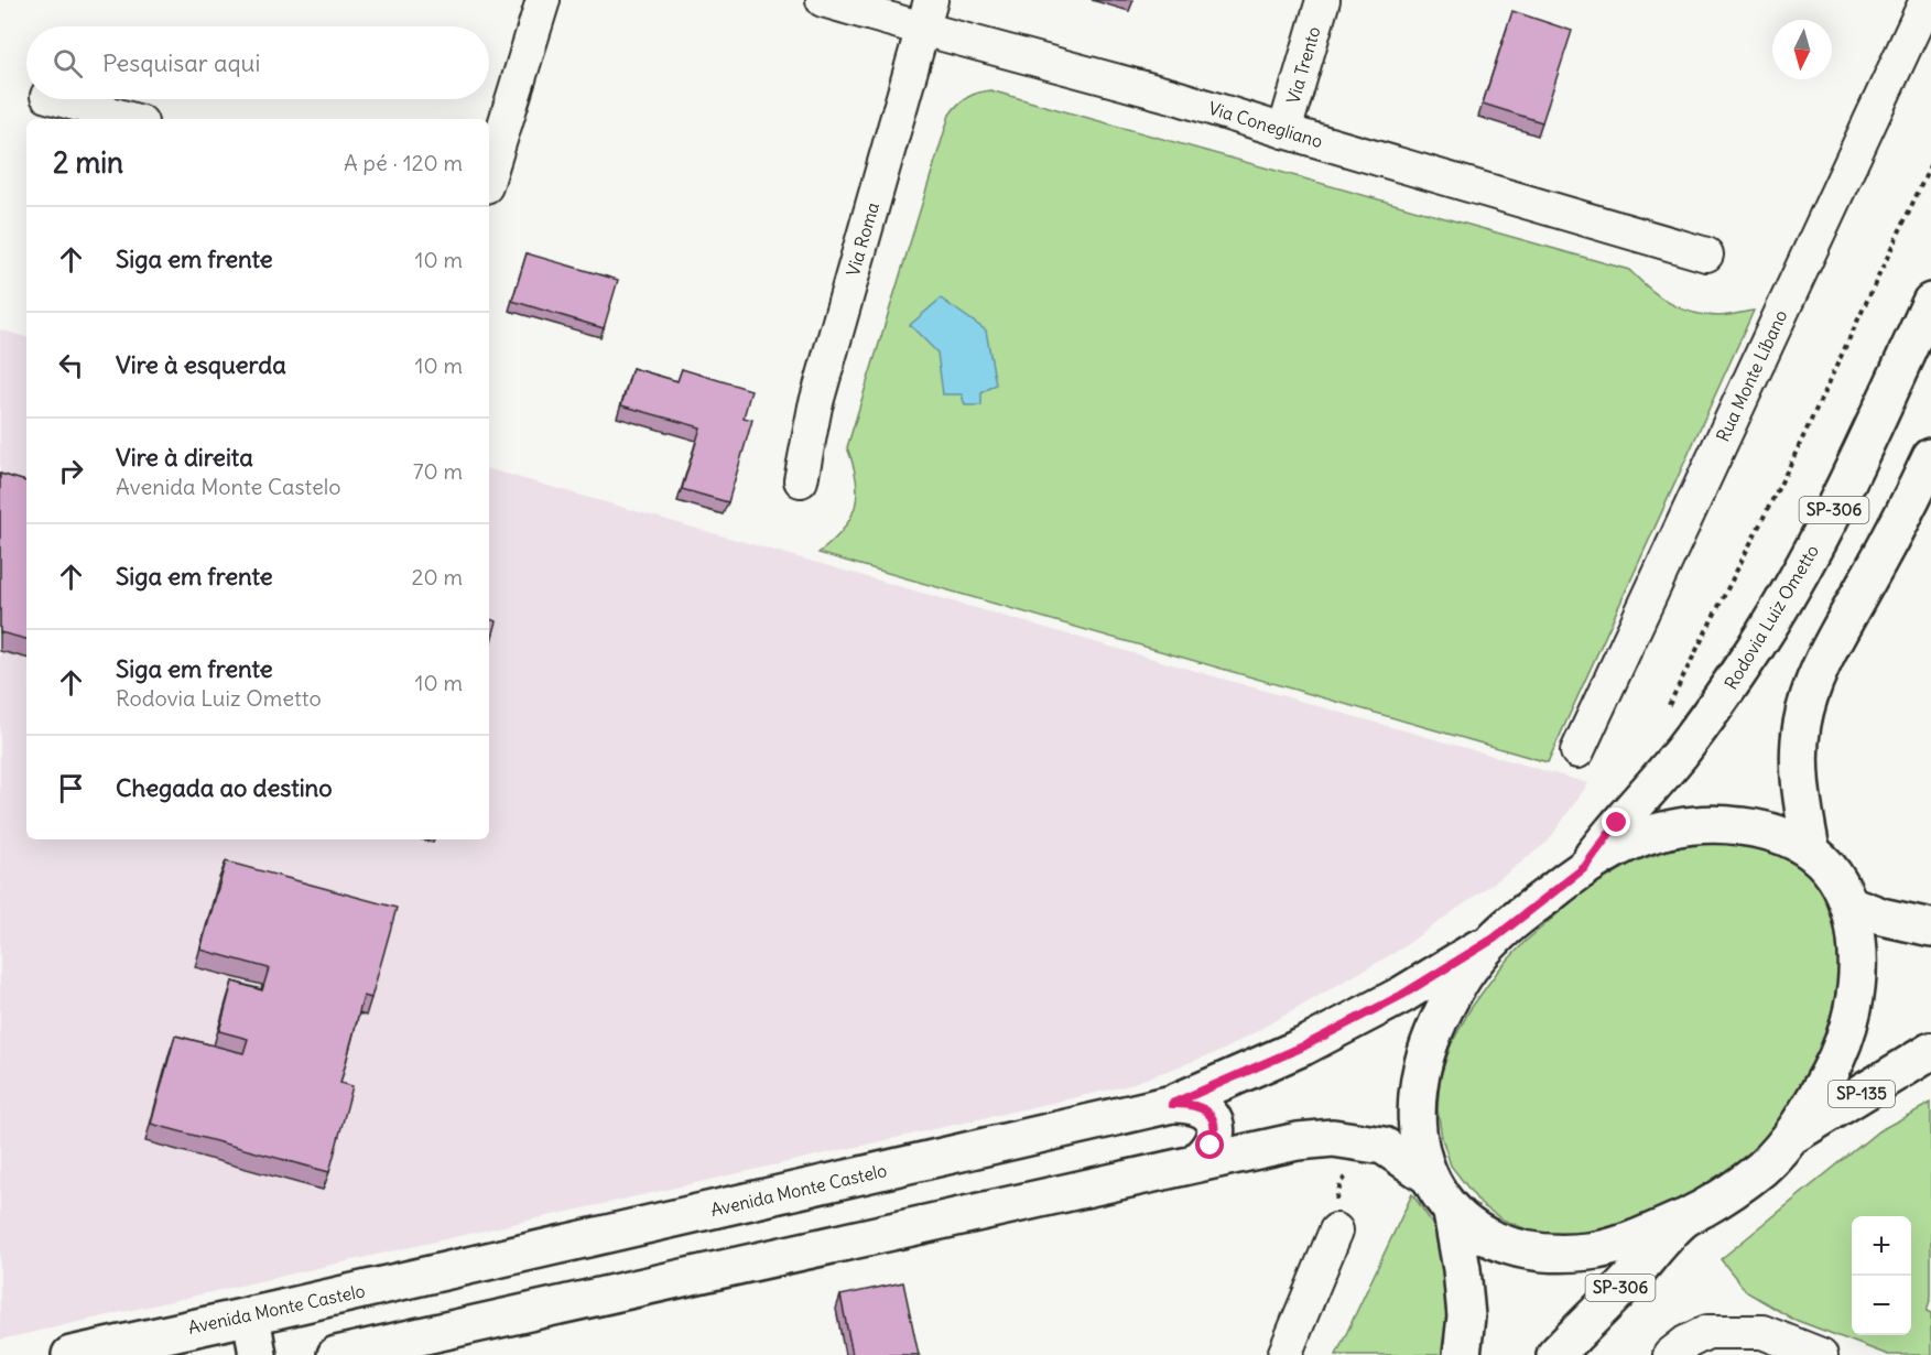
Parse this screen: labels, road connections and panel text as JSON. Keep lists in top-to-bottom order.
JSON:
{
  "streets": {
    "main road": [
      "SP-306",
      "Rodovia Luiz Ometto",
      "SP-135",
      "Avenida Monte Castelo"
    ],
    "street": [
      "Via Trento",
      "Via Conegliano",
      "Via Roma",
      "Rua Monte Líbano"
    ]
  },
  "crossings": [
    ["Via Trento", "Via Conegliano"],
    ["Via Conegliano", "Via Roma"],
    ["SP-306", "Rodovia Luiz Ometto"],
    ["SP-306", "SP-135"],
    ["SP-306", "Avenida Monte Castelo"]
  ],
  "north": "bottom",
  "page": {
    "search": "Pesquisar aqui",
    "heading": ["2 min", "A pé · 120 m"],
    "list": [
      ["Siga em frente", "10 m"],
      ["Vire à esquerda", "10 m"],
      ["Vire à direita", "Avenida Monte Castelo", "70 m"],
      ["Siga em frente", "20 m"],
      ["Siga em frente", "Rodovia Luiz Ometto", "10 m"],
      "Chegada ao destino"
    ],
    "map_buttons": ["+", "−"]
  }
}
